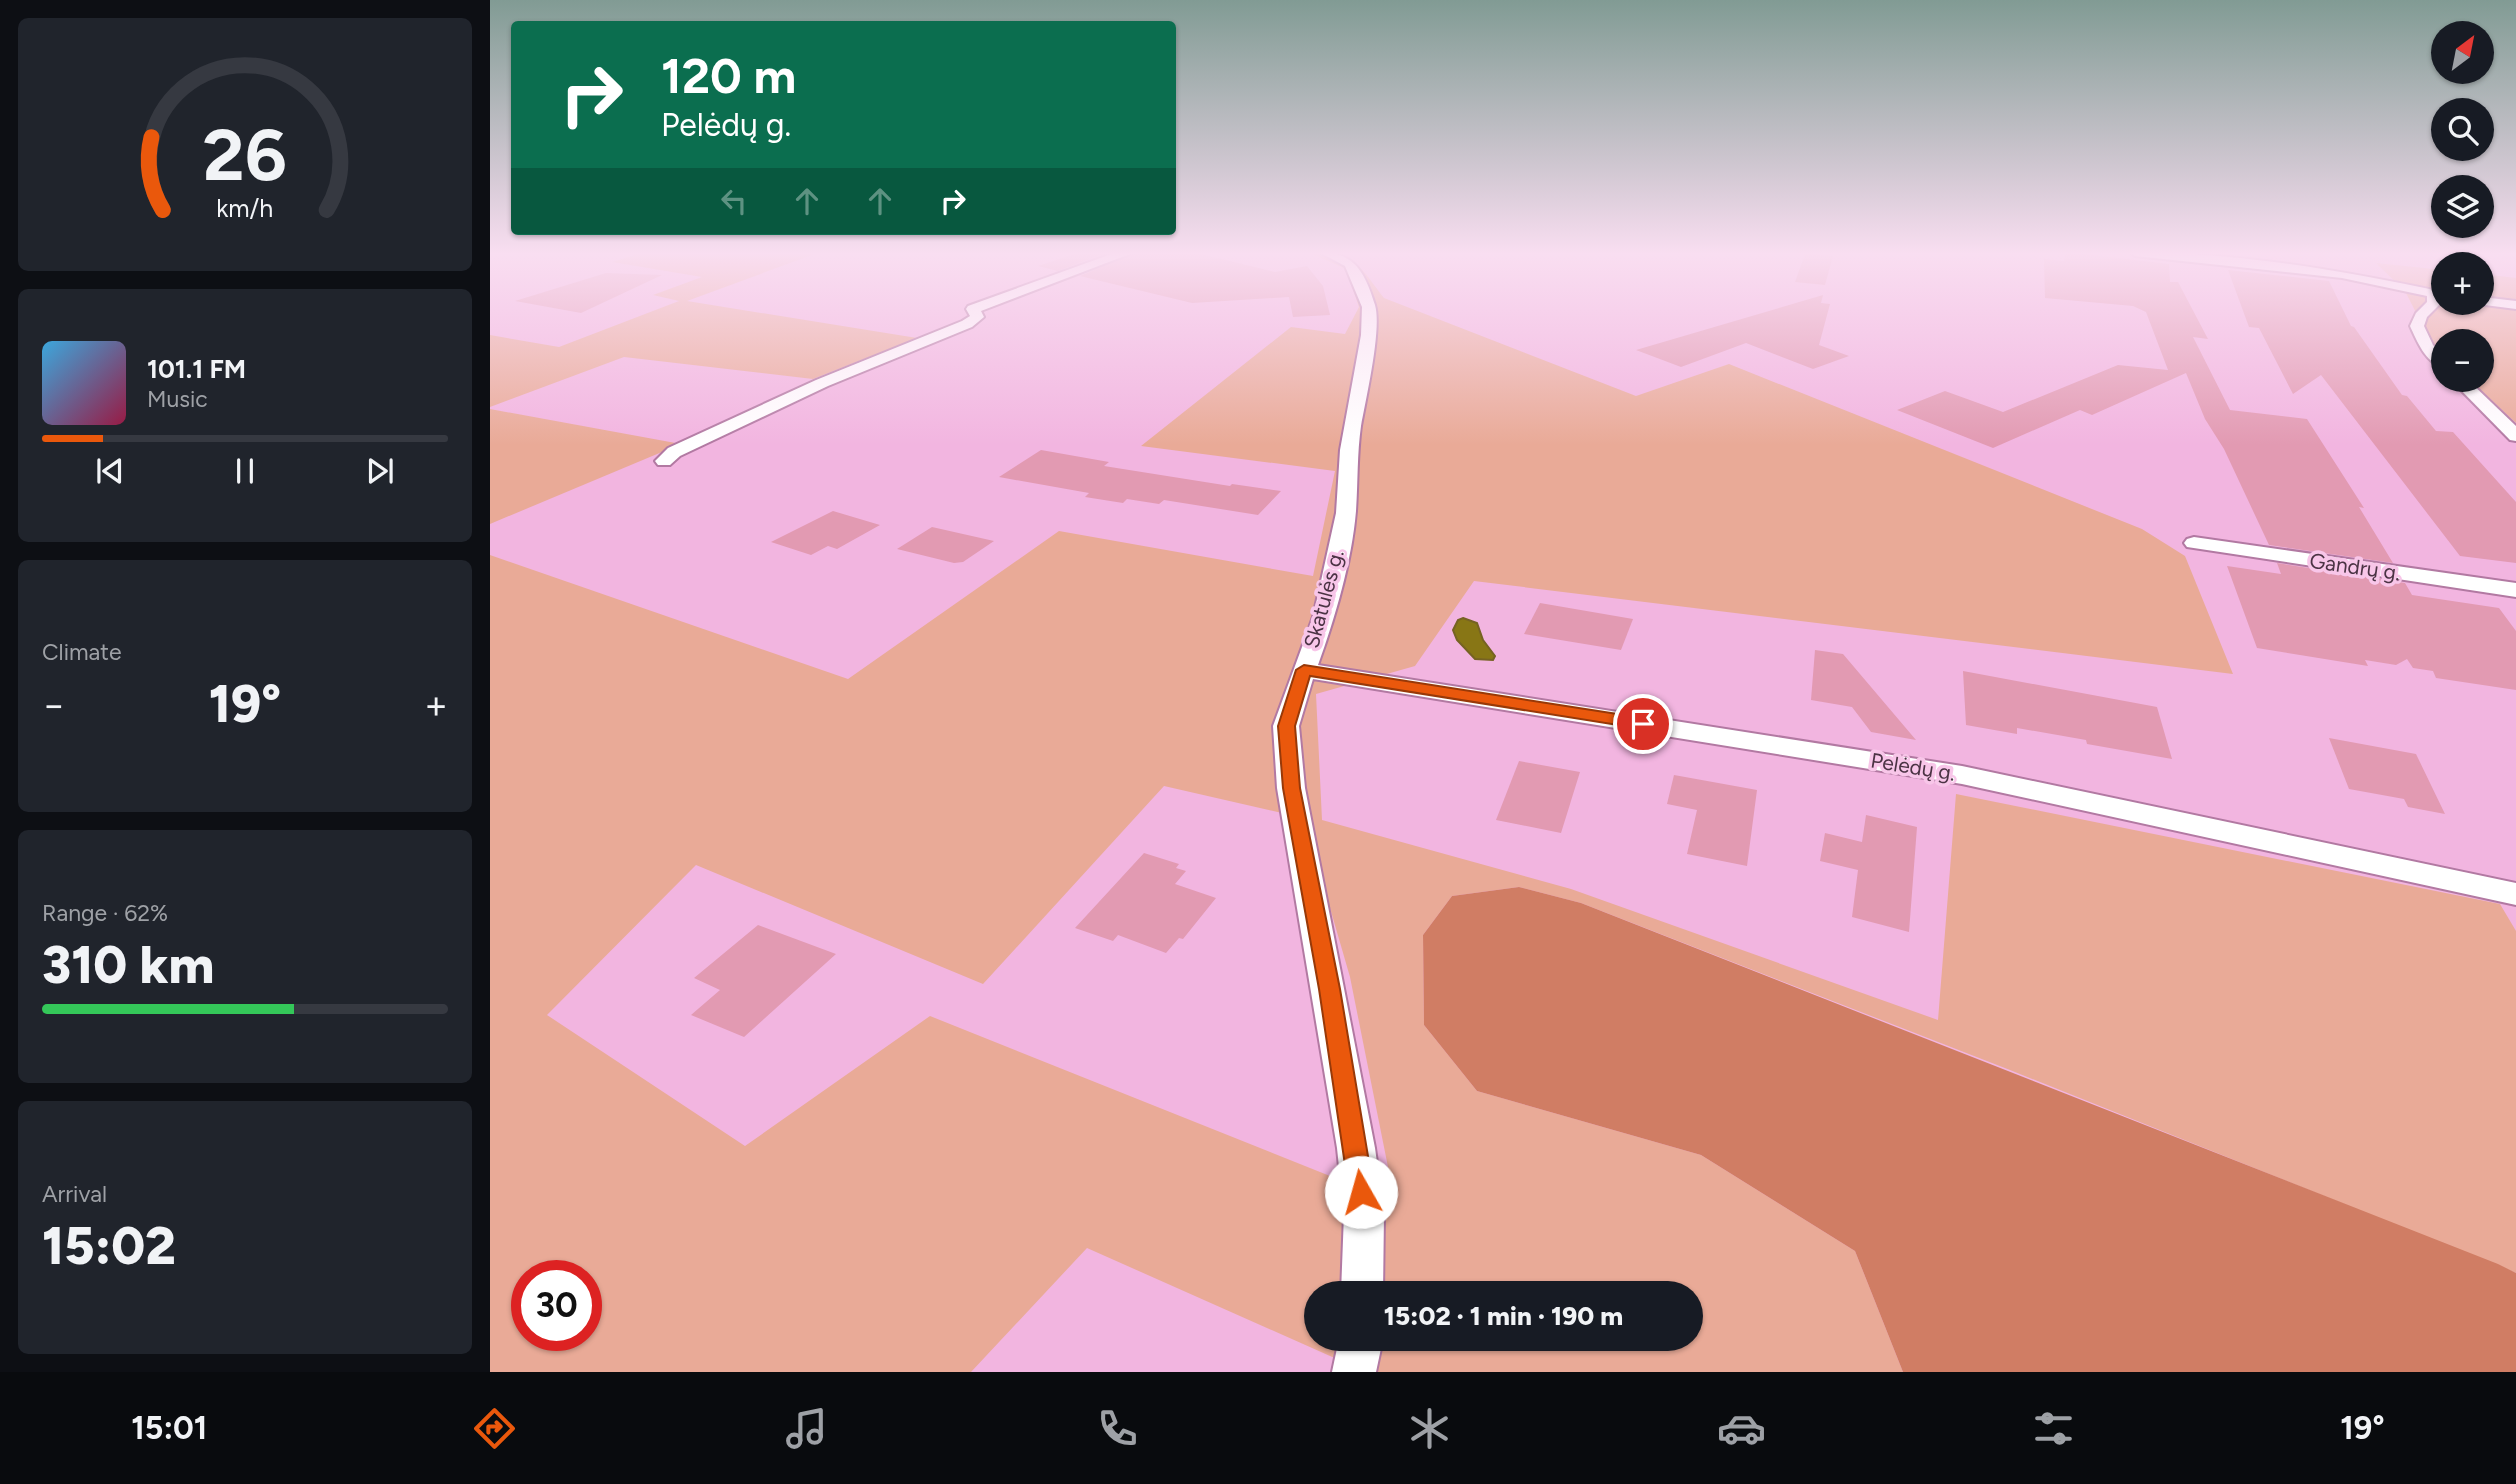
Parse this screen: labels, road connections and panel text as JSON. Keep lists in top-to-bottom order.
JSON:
{
  "streets": {
    "street": ["Gandrų g.", "Skatulės g.", "Pelėdų g."]
  },
  "crossings": [
    ["Skatulės g.", "Pelėdų g."]
  ],
  "north": "top right",
  "page": {
    "map_buttons": ["+", "−"],
    "turn": ["120 m", "Pelėdų g."],
    "song": ["101.1 FM", "Music"],
    "tile": [
      "Climate",
      ["Range · 62%", "310 km"],
      ["Arrival", "15:02"]
    ],
    "heat": ["−", "19°", "+"],
    "limit": "30",
    "trip": "15:02 · 1 min · 190 m",
    "tabs": ["15:01", "19°"],
    "gauge": ["26", "km/h"]
  }
}
